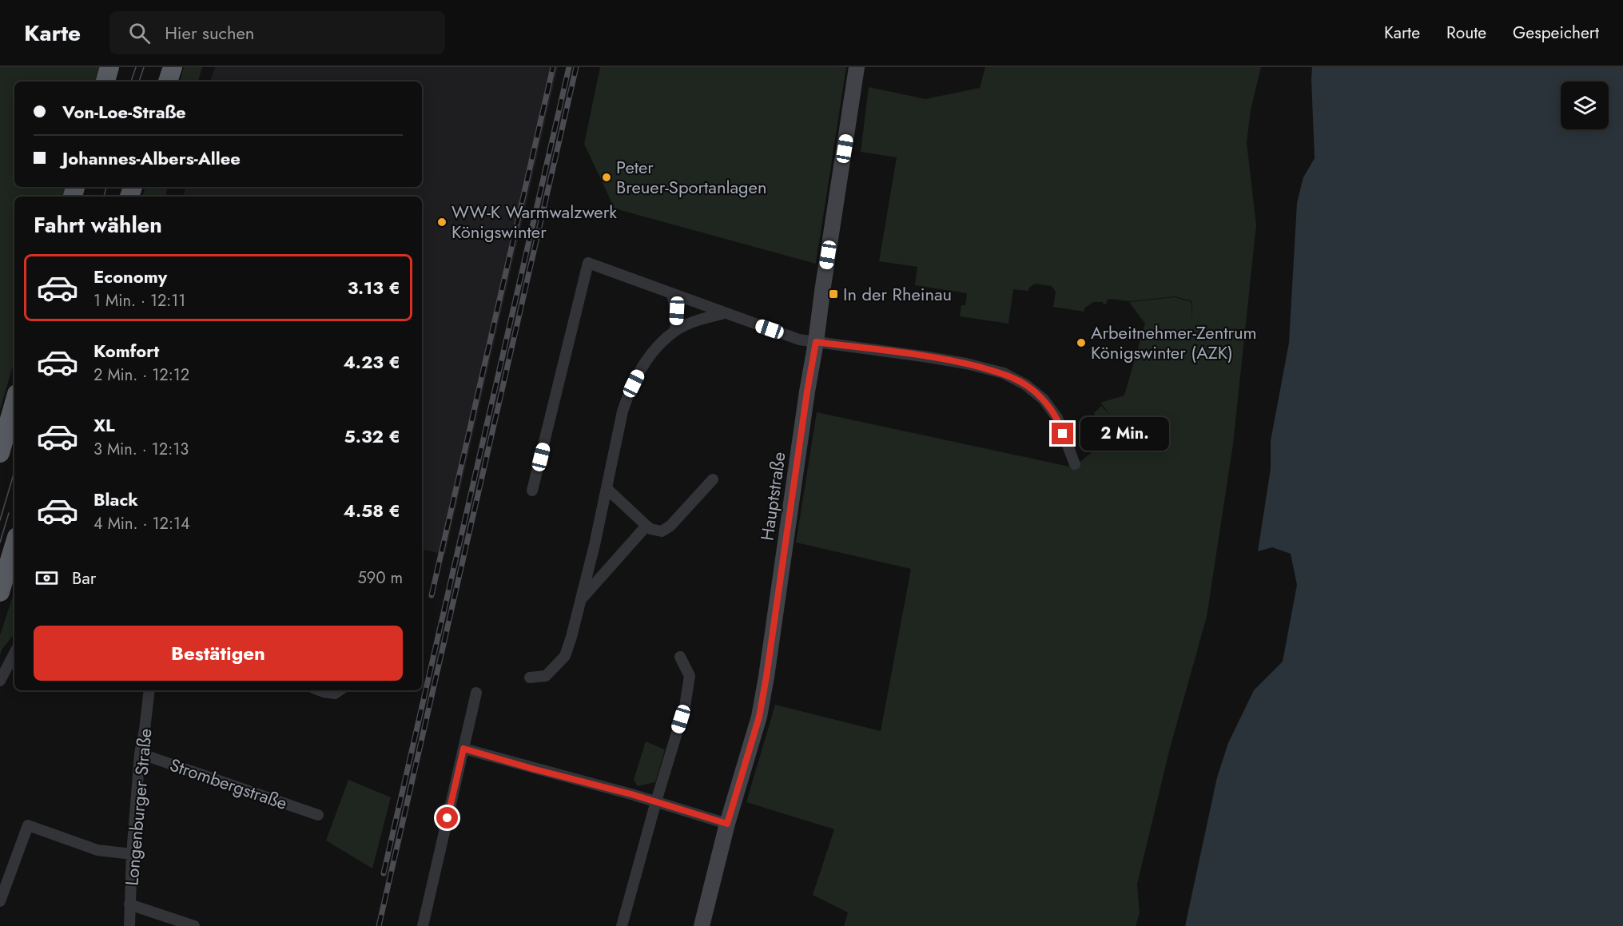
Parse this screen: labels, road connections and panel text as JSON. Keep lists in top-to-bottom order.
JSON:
{
  "streets": {
    "main road": ["Hauptstraße"],
    "street": ["Strombergstraße", "Longenburger Straße"]
  },
  "crossings": [
    ["Strombergstraße", "Longenburger Straße"]
  ],
  "places": {
    "other": ["Peter Breuer-Sportanlagen", "WW-K Warmwalzwerk Königswinter", "Arbeitnehmer-Zentrum Königswinter (AZK)"],
    "transit": ["In der Rheinau"]
  },
  "page": {
    "header": "Karte",
    "search": "Hier suchen",
    "nav": ["Karte", "Route", "Gespeichert"],
    "banner": ["Von-Loe-Straße", "Johannes-Albers-Allee"],
    "heading": "Fahrt wählen",
    "list": [
      {
        "name": "Economy",
        "note": "1 Min. · 12:11",
        "value": "3.13 €"
      },
      {
        "name": "Komfort",
        "note": "2 Min. · 12:12",
        "value": "4.23 €"
      },
      {
        "name": "XL",
        "note": "3 Min. · 12:13",
        "value": "5.32 €"
      },
      {
        "name": "Black",
        "note": "4 Min. · 12:14",
        "value": "4.58 €"
      }
    ],
    "bubble": "2 Min.",
    "pay": ["Bar", "590 m"],
    "buttons": "Bestätigen"
  }
}
